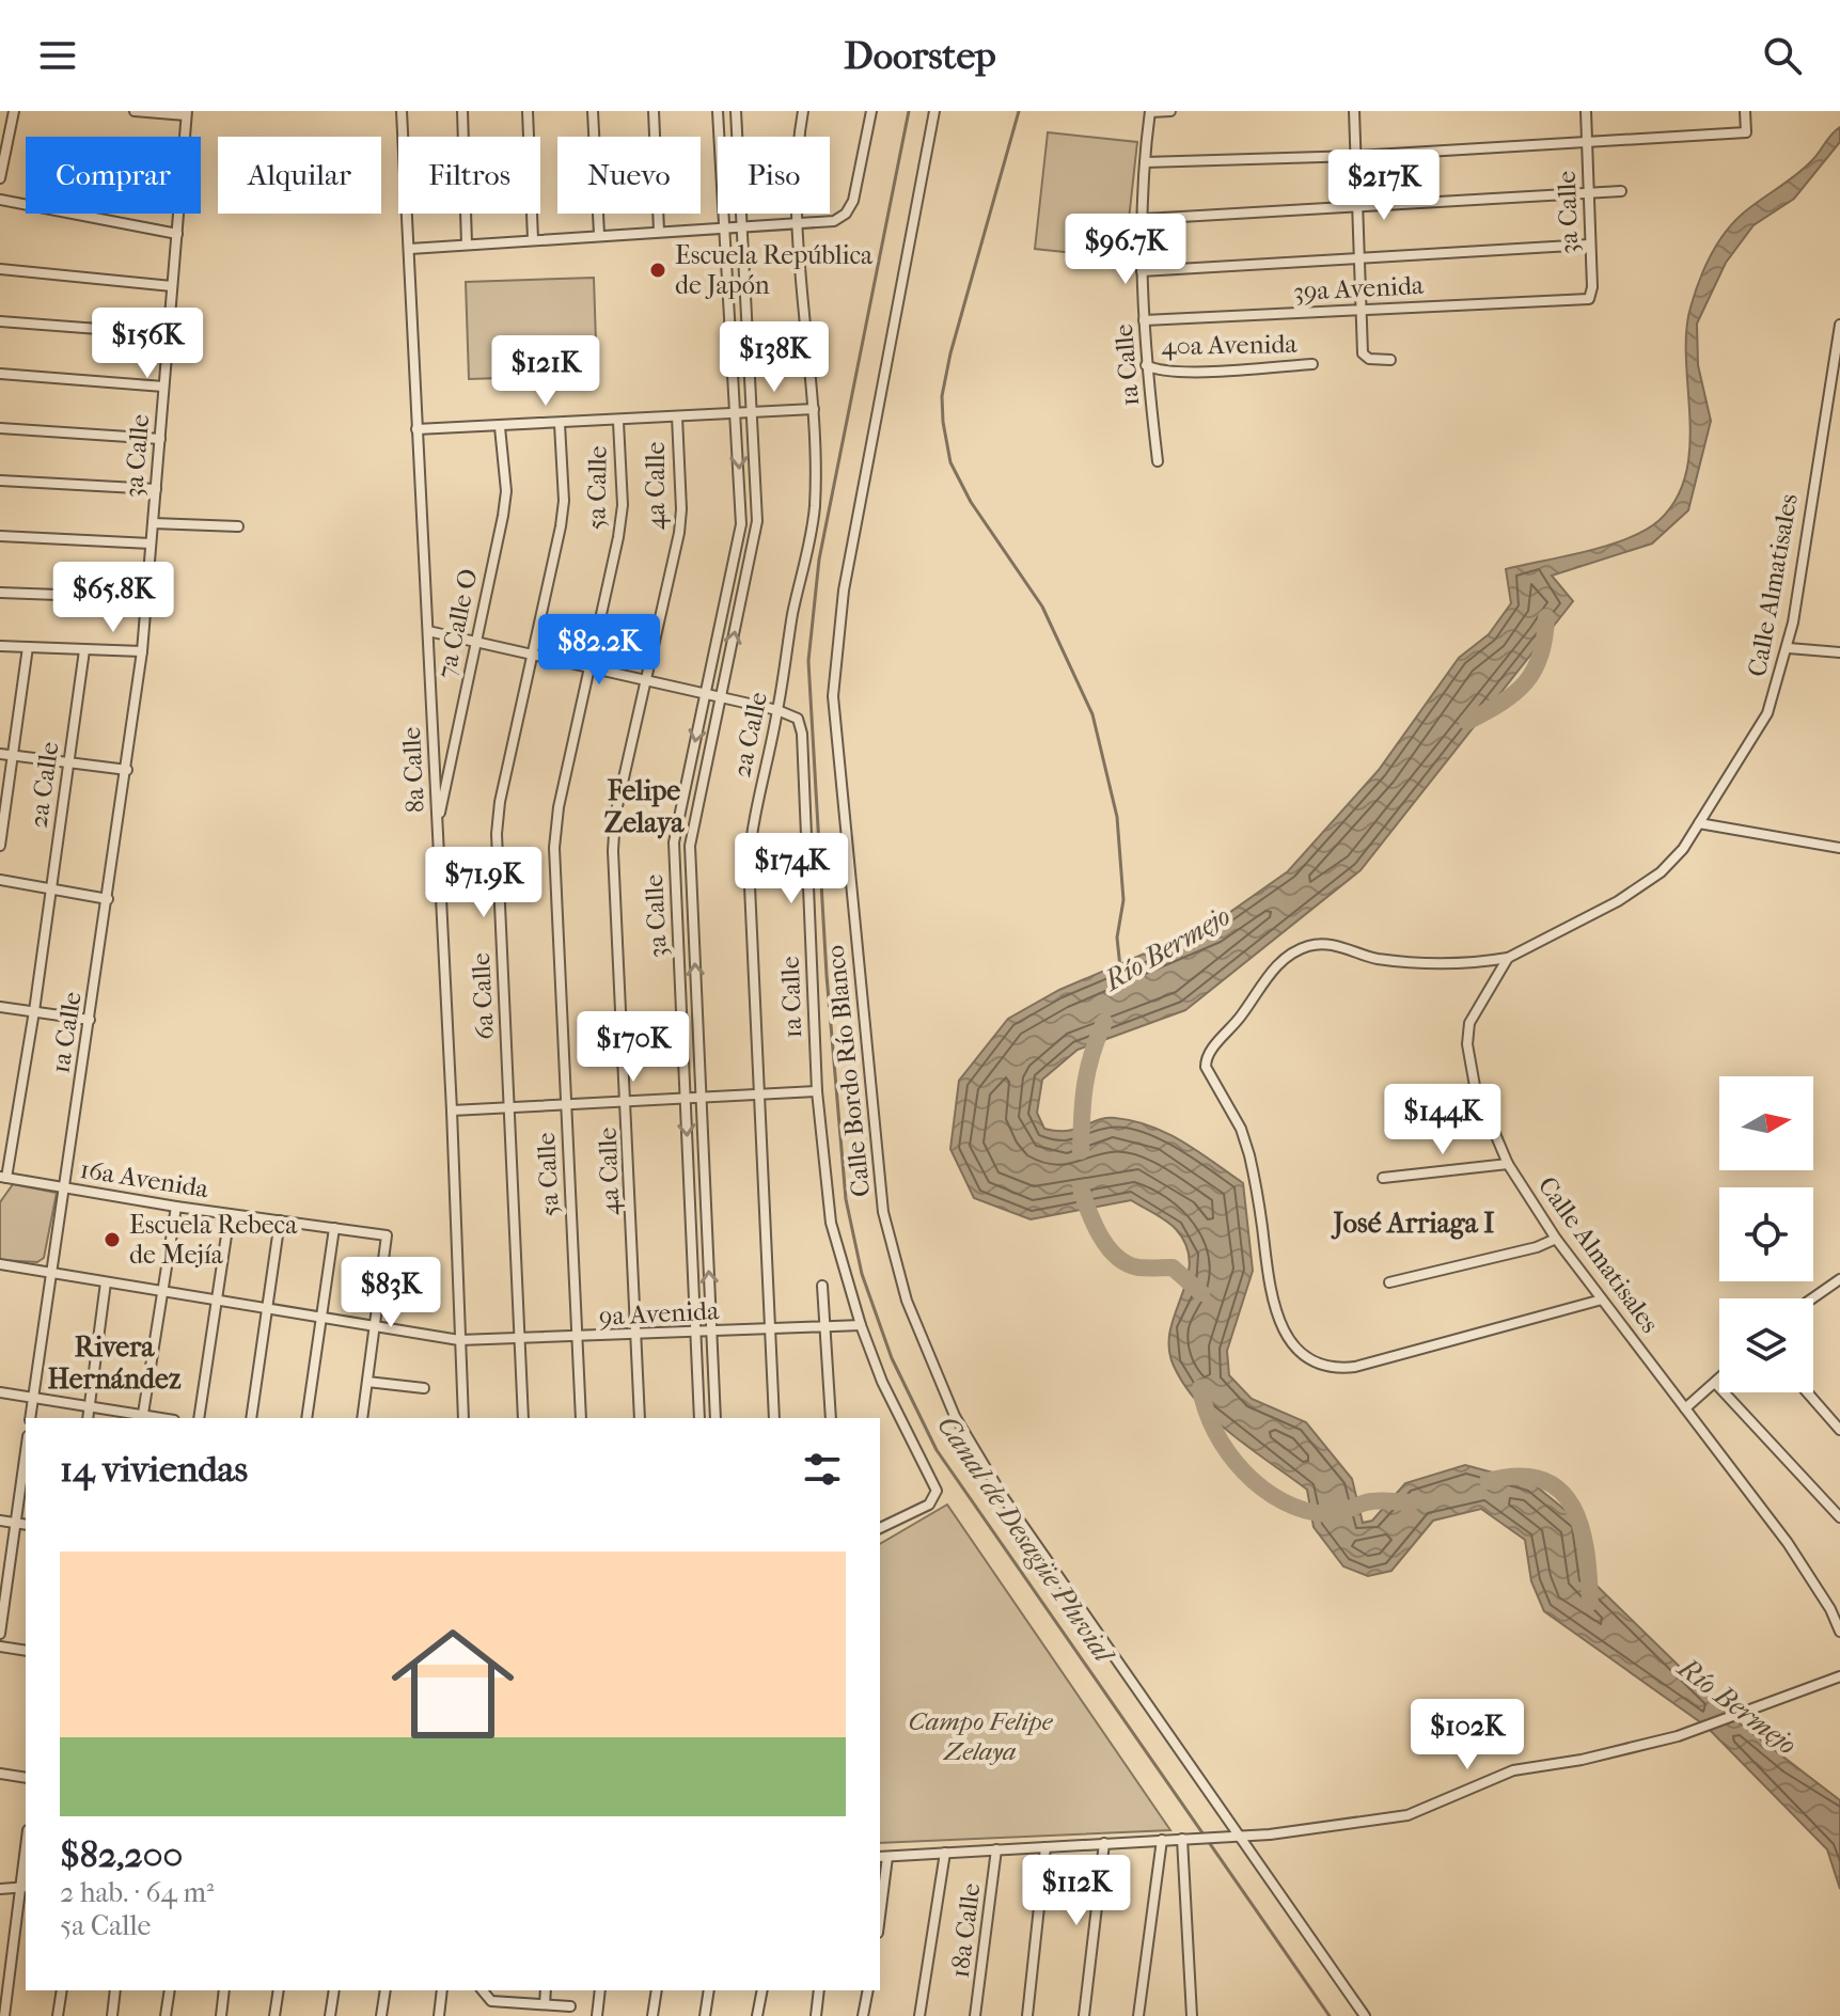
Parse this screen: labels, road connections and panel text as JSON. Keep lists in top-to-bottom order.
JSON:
{
  "streets": {
    "street": [
      "3a Calle",
      "39a Avenida",
      "40a Avenida",
      "1a Calle",
      "4a Calle",
      "5a Calle",
      "Calle Almatisales",
      "7a Calle O",
      "2a Calle",
      "8a Calle",
      "6a Calle",
      "Calle Bordo Río Blanco",
      "16a Avenida",
      "9a Avenida",
      "18a Calle"
    ]
  },
  "crossings": [
    ["3a Calle", "39a Avenida"],
    ["3a Calle", "1a Calle"],
    ["3a Calle", "9a Avenida"],
    ["39a Avenida", "1a Calle"],
    ["40a Avenida", "1a Calle"],
    ["1a Calle", "2a Calle"],
    ["1a Calle", "16a Avenida"],
    ["1a Calle", "9a Avenida"],
    ["4a Calle", "9a Avenida"],
    ["5a Calle", "9a Avenida"],
    ["7a Calle O", "8a Calle"],
    ["2a Calle", "16a Avenida"],
    ["2a Calle", "9a Avenida"],
    ["8a Calle", "9a Avenida"],
    ["6a Calle", "9a Avenida"],
    ["16a Avenida", "9a Avenida"]
  ],
  "districts": ["Felipe Zelaya", "José Arriaga I", "Rivera Hernández"],
  "water": ["Río Bermejo", "Canal de Desagüe Pluvial"],
  "parks": ["Campo Felipe Zelaya"],
  "places": ["Escuela República de Japón", "Escuela Rebeca de Mejía"],
  "north": "right",
  "page": {
    "header": "Doorstep",
    "chip": [
      "Comprar",
      "Alquilar",
      "Filtros",
      "Nuevo",
      "Piso"
    ],
    "price": [
      "$217K",
      "$96.7K",
      "$156K",
      "$138K",
      "$121K",
      "$65.8K",
      "$82.2K",
      "$174K",
      "$71.9K",
      "$170K",
      "$144K",
      "$83K",
      "$102K",
      "$112K"
    ],
    "heading": "14 viviendas",
    "list": [
      {
        "name": "$82,200",
        "note": "2 hab. · 64 m² · 5a Calle"
      }
    ]
  }
}
